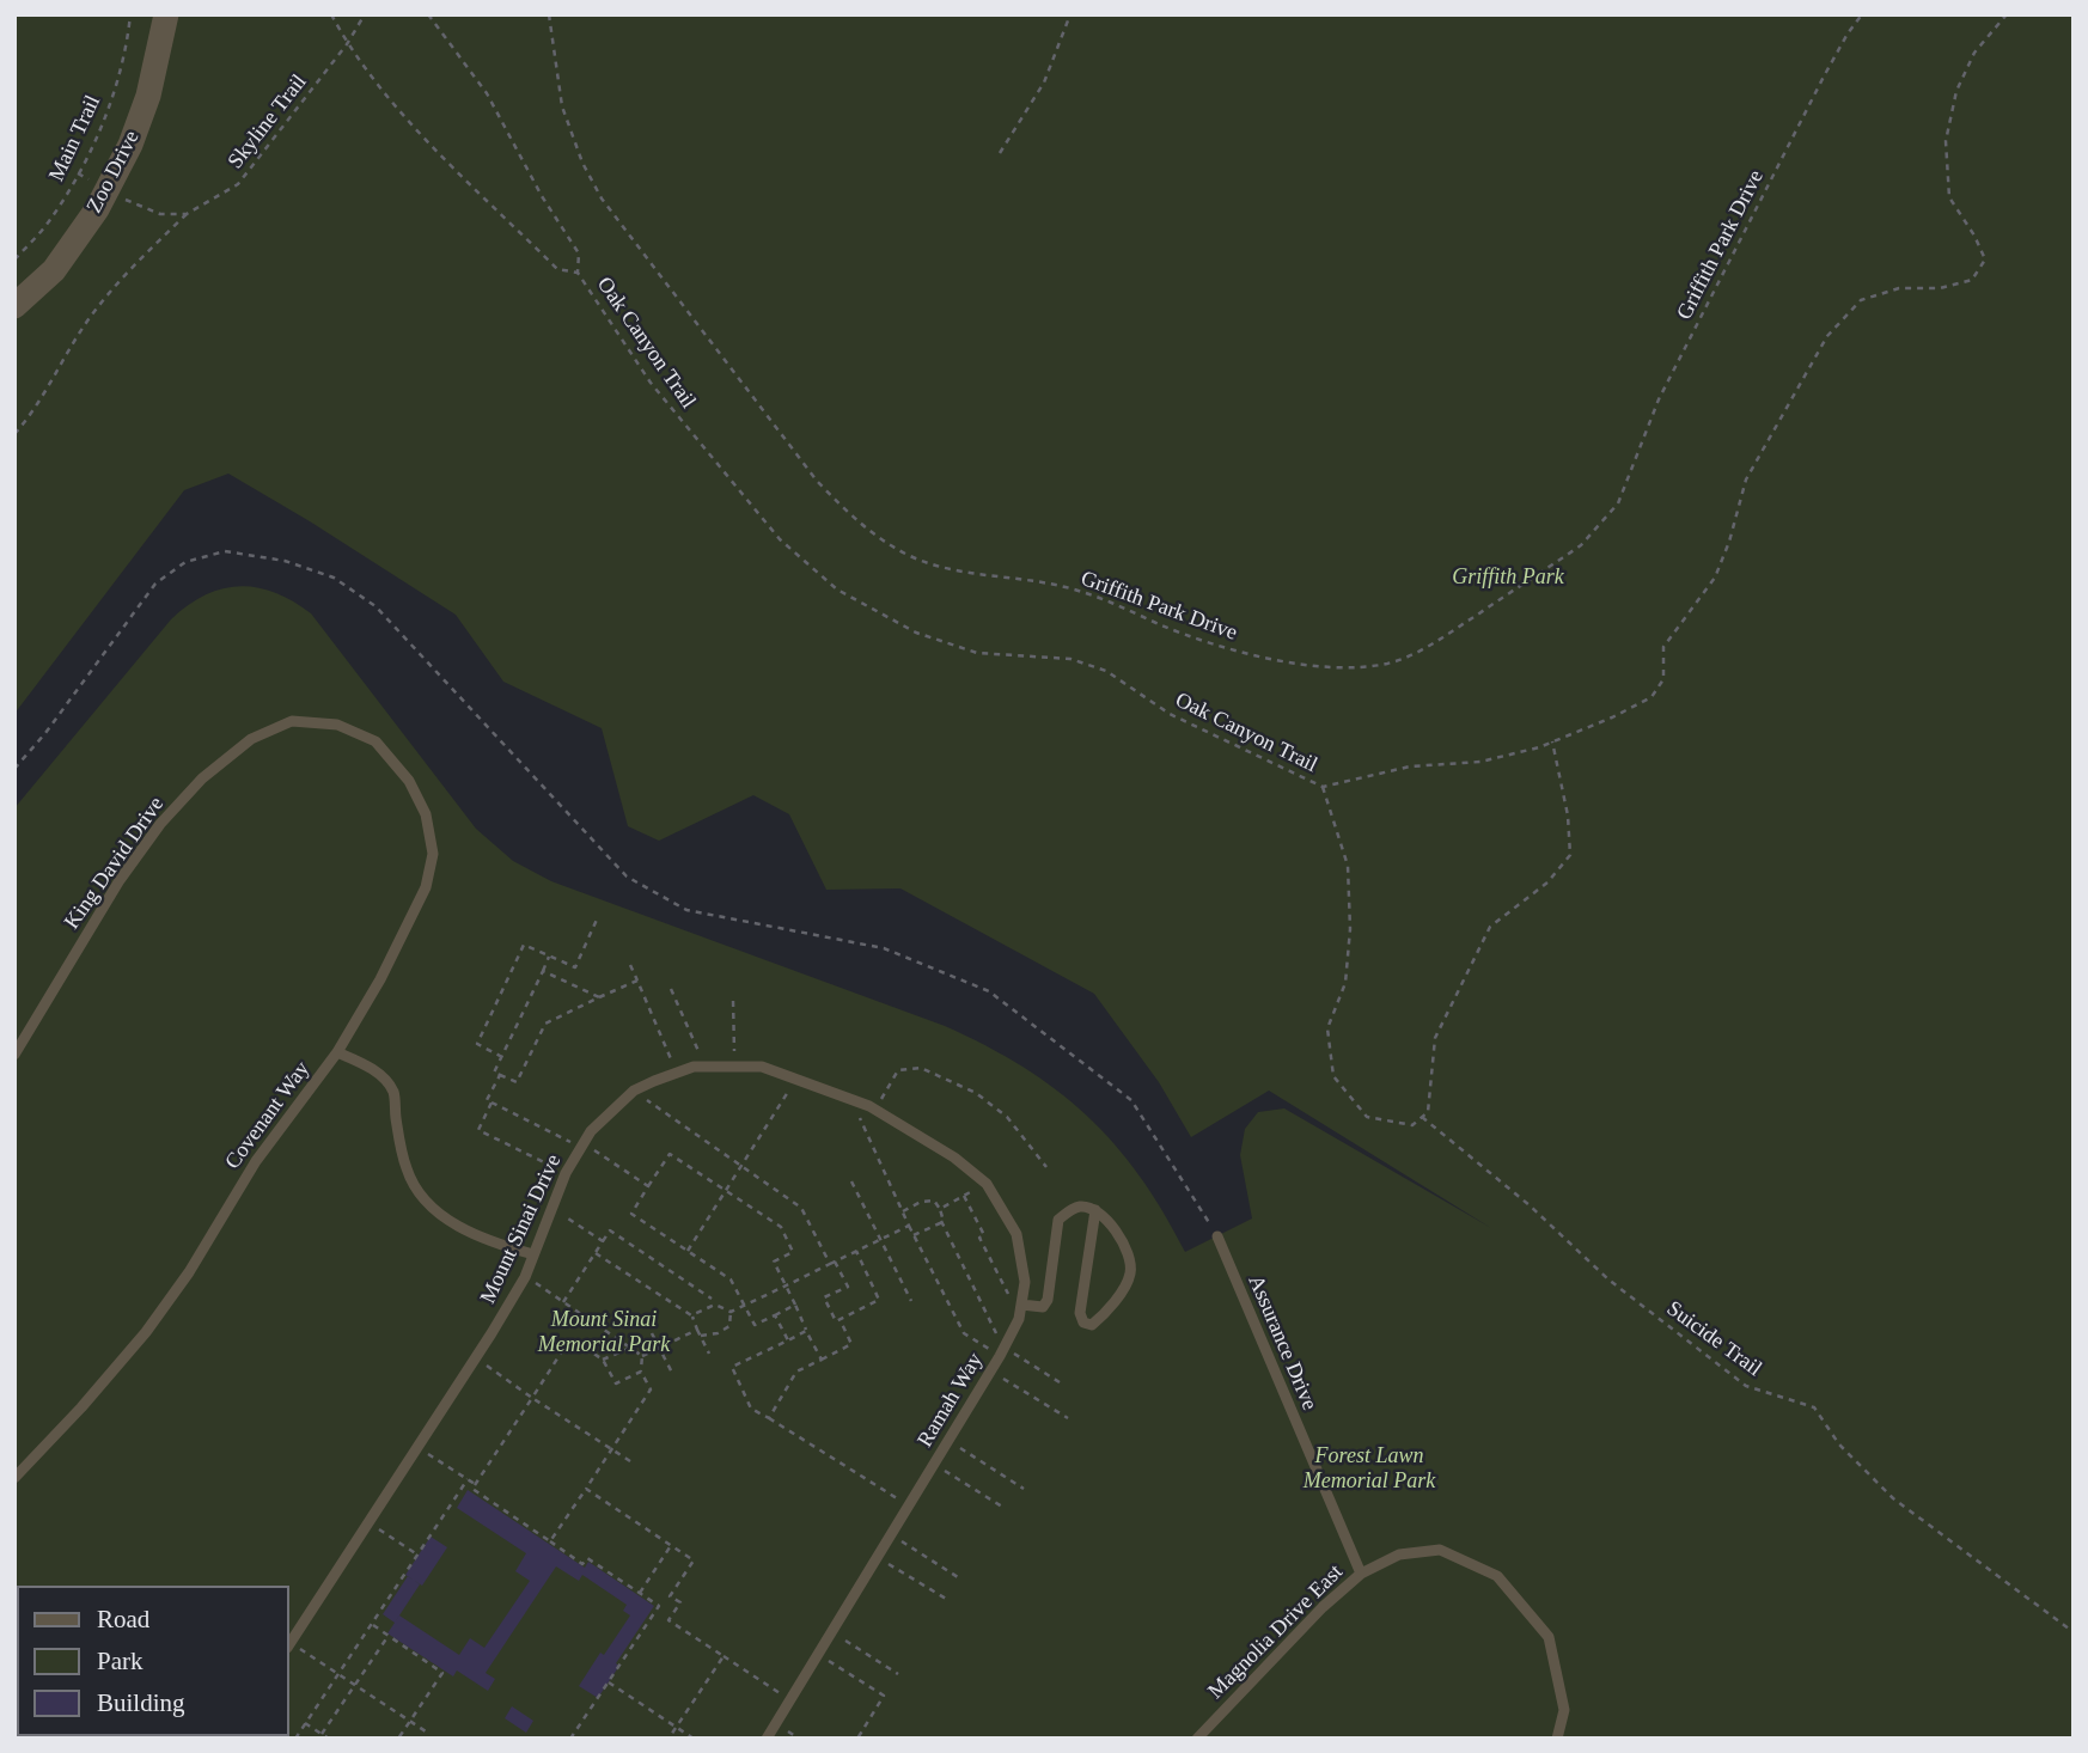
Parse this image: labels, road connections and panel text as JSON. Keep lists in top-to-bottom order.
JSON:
{
  "streets": {
    "street": ["Zoo Drive"],
    "lane": [
      "King David Drive",
      "Covenant Way",
      "Mount Sinai Drive",
      "Assurance Drive",
      "Ramah Way",
      "Magnolia Drive East"
    ],
    "path": [
      "Skyline Trail",
      "Main Trail",
      "Griffith Park Drive",
      "Oak Canyon Trail",
      "Suicide Trail"
    ]
  },
  "crossings": [
    ["Skyline Trail", "Oak Canyon Trail"],
    ["King David Drive", "Covenant Way"],
    ["Mount Sinai Drive", "Ramah Way"],
    ["Assurance Drive", "Magnolia Drive East"]
  ],
  "parks": ["Griffith Park", "Mount Sinai Memorial Park", "Forest Lawn Memorial Park"],
  "legend": ["Road", "Park", "Building"]
}
